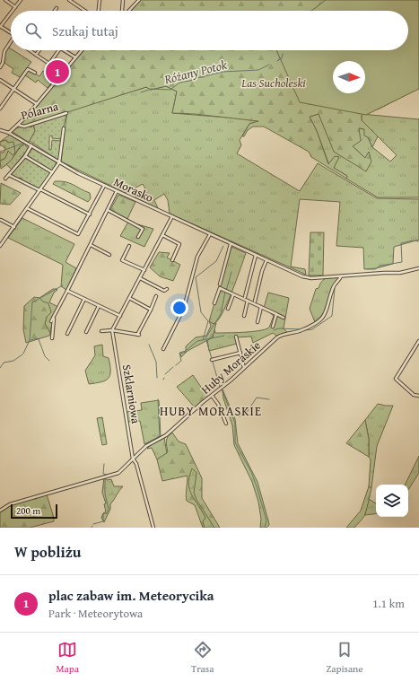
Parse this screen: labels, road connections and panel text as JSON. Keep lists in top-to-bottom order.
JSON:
{
  "streets": {
    "street": [
      "Polarna",
      "Morasko",
      "Huby Moraskie",
      "Szklarniowa"
    ]
  },
  "crossings": [
    ["Morasko", "Huby Moraskie"],
    ["Huby Moraskie", "Szklarniowa"]
  ],
  "districts": ["HUBY MORASKIE"],
  "water": ["Różany Potok"],
  "parks": ["Las Sucholeski"],
  "scale_bar": "200 m",
  "north": "right",
  "page": {
    "search": "Szukaj tutaj",
    "pins": "1",
    "scale": "200 m",
    "heading": "W pobliżu",
    "list": [
      {
        "mark": "1",
        "name": "plac zabaw im. Meteorycika",
        "note": "Park · Meteorytowa",
        "value": "1.1 km"
      }
    ],
    "nav": ["Mapa", "Trasa", "Zapisane"]
  }
}
